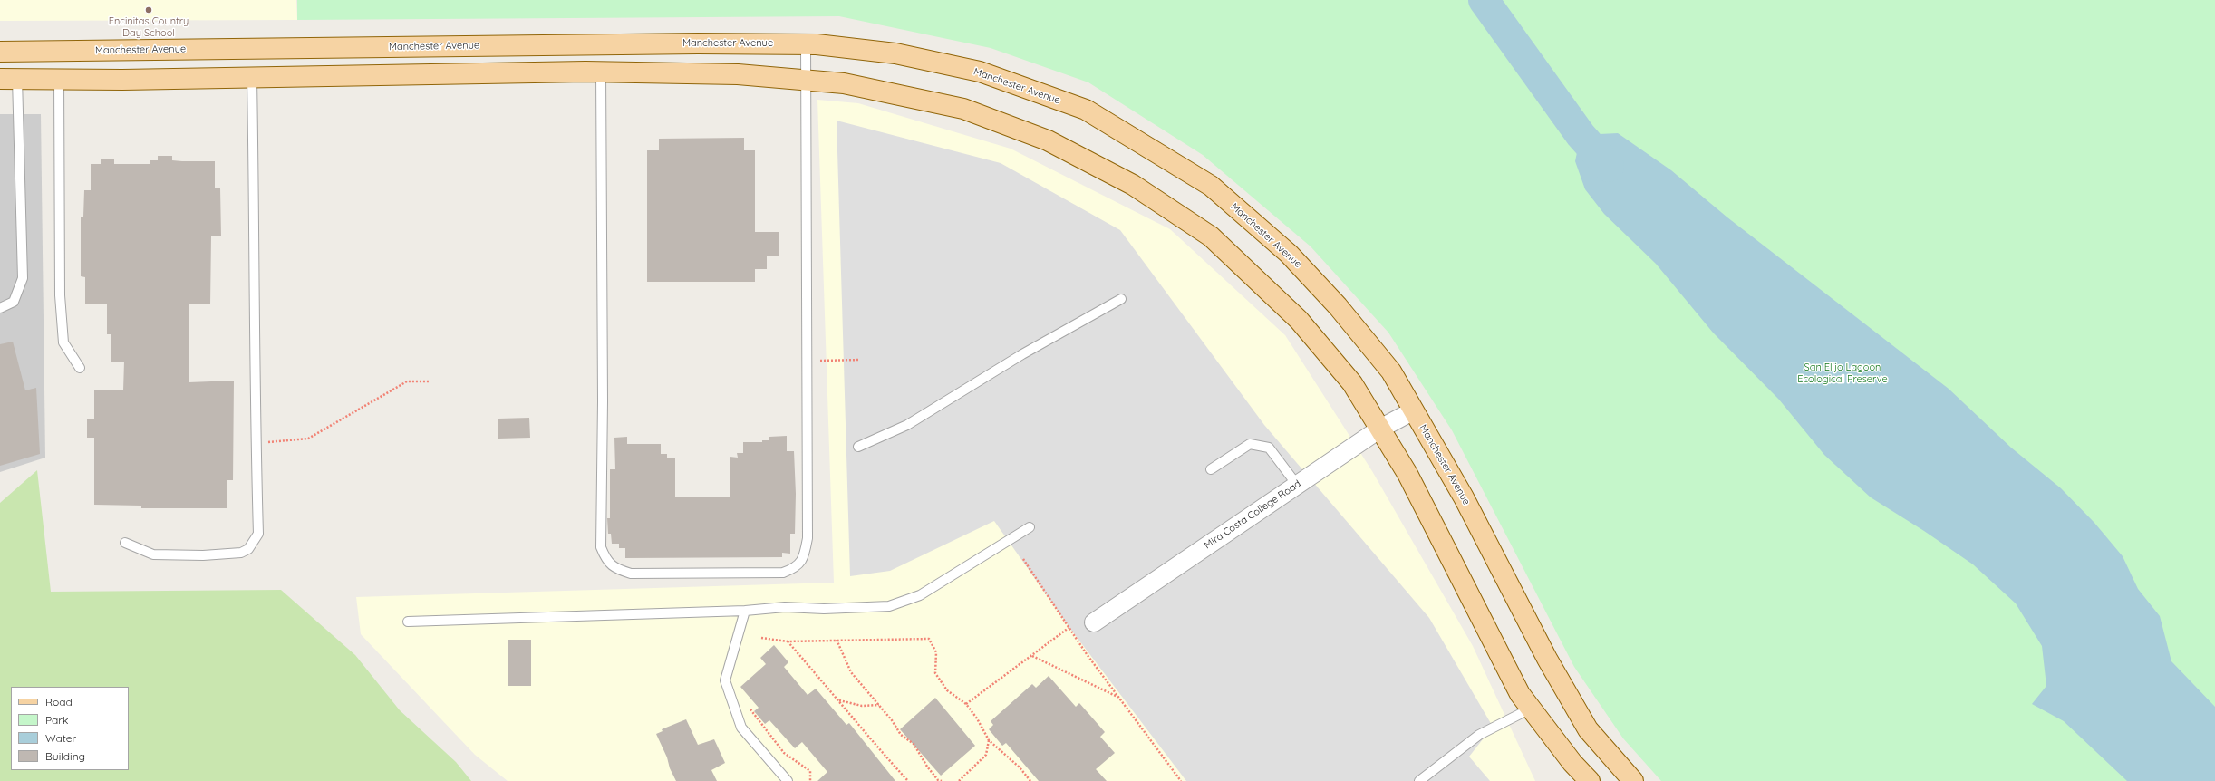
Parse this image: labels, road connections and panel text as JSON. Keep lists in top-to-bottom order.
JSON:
{
  "streets": {
    "main road": ["Manchester Avenue"],
    "street": ["Mira Costa College Road"]
  },
  "crossings": [
    ["Manchester Avenue", "Mira Costa College Road"]
  ],
  "parks": ["San Elijo Lagoon Ecological Preserve"],
  "places": ["Encinitas Country Day School"],
  "legend": [
    "Road",
    "Park",
    "Water",
    "Building"
  ]
}
